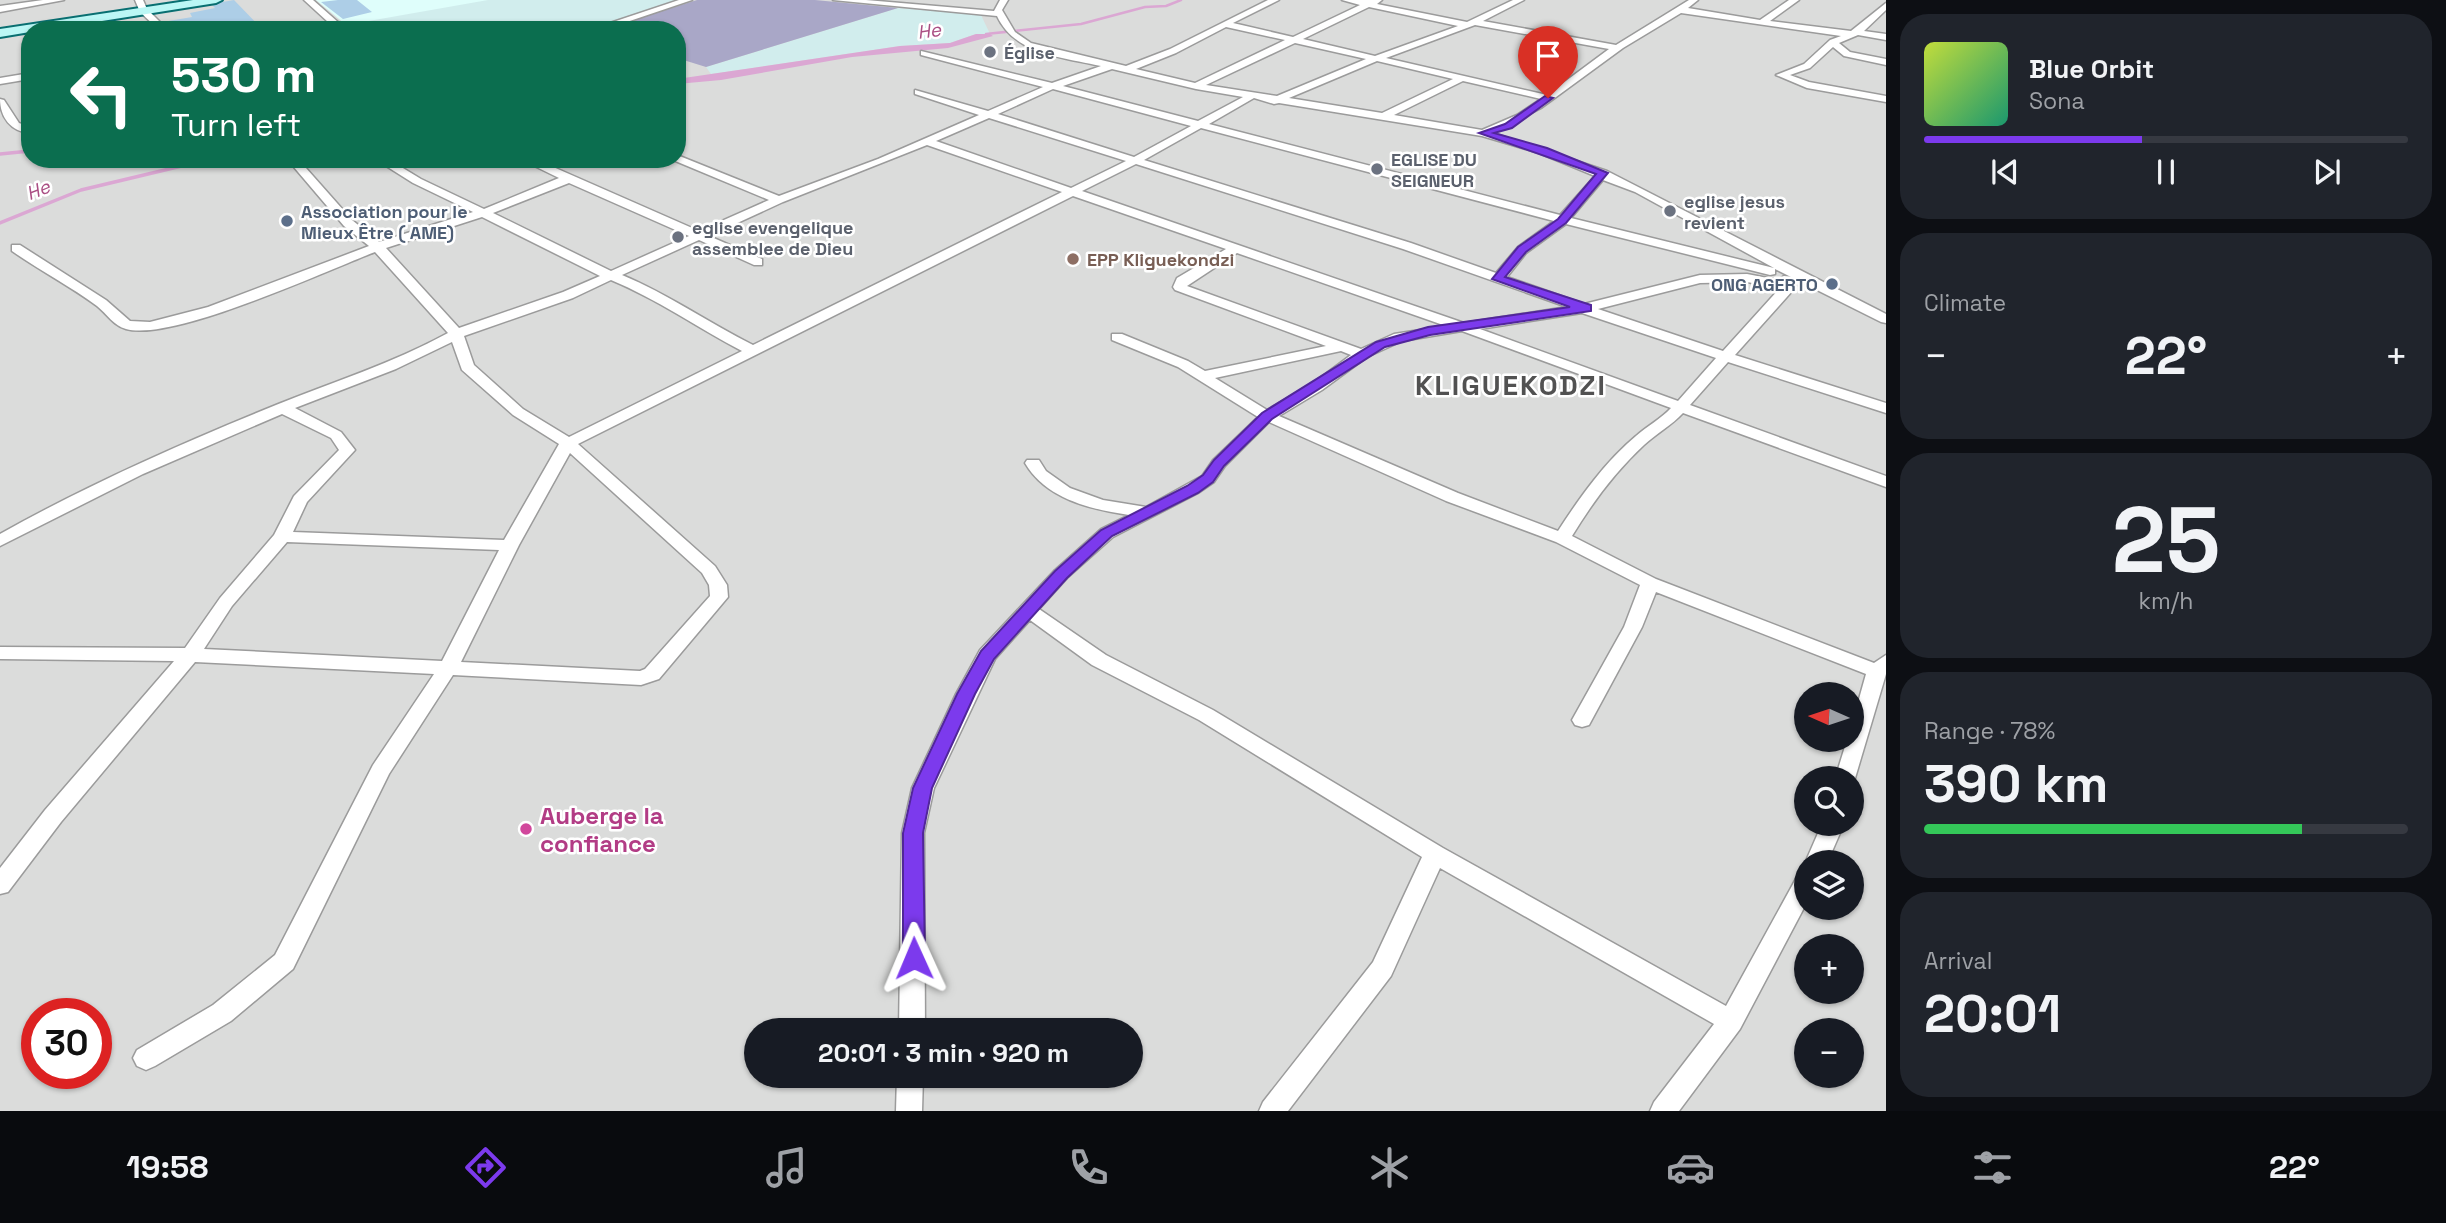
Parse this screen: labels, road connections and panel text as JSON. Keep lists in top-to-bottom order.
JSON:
{
  "districts": ["KLIGUEKODZI"],
  "water": ["He"],
  "places": [
    "Église",
    "EGLISE DU SEIGNEUR",
    "eglise jesus revient",
    "Association pour le Mieux Être ( AME)",
    "eglise evengelique assemblee de Dieu",
    "EPP Kliguekondzi",
    "ONG AGERTO",
    "Auberge la confiance"
  ],
  "north": "left",
  "page": {
    "turn": ["530 m", "Turn left"],
    "song": ["Blue Orbit", "Sona"],
    "tile": [
      "Climate",
      ["25", "km/h"],
      ["Range · 78%", "390 km"],
      ["Arrival", "20:01"]
    ],
    "heat": ["−", "22°", "+"],
    "map_buttons": ["+", "−"],
    "limit": "30",
    "trip": "20:01 · 3 min · 920 m",
    "tabs": ["19:58", "22°"]
  }
}
